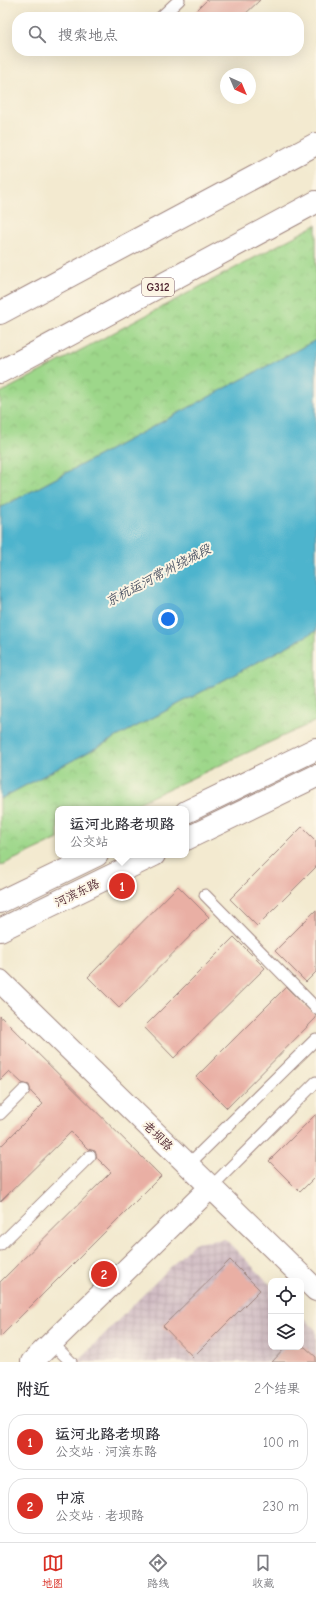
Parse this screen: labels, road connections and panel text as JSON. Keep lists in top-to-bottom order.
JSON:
{
  "streets": {
    "main road": ["G312", "河滨东路", "老坝路"]
  },
  "water": ["京杭运河常州绕城段"],
  "north": "bottom right",
  "page": {
    "search": "搜索地点",
    "popup": ["运河北路老坝路", "公交站"],
    "pins": ["1", "2"],
    "heading": ["附近", "2个结果"],
    "list": [
      {
        "mark": "1",
        "name": "运河北路老坝路",
        "note": "公交站 · 河滨东路",
        "value": "100 m"
      },
      {
        "mark": "2",
        "name": "中凉",
        "note": "公交站 · 老坝路",
        "value": "230 m"
      }
    ],
    "nav": ["地图", "路线", "收藏"]
  }
}
